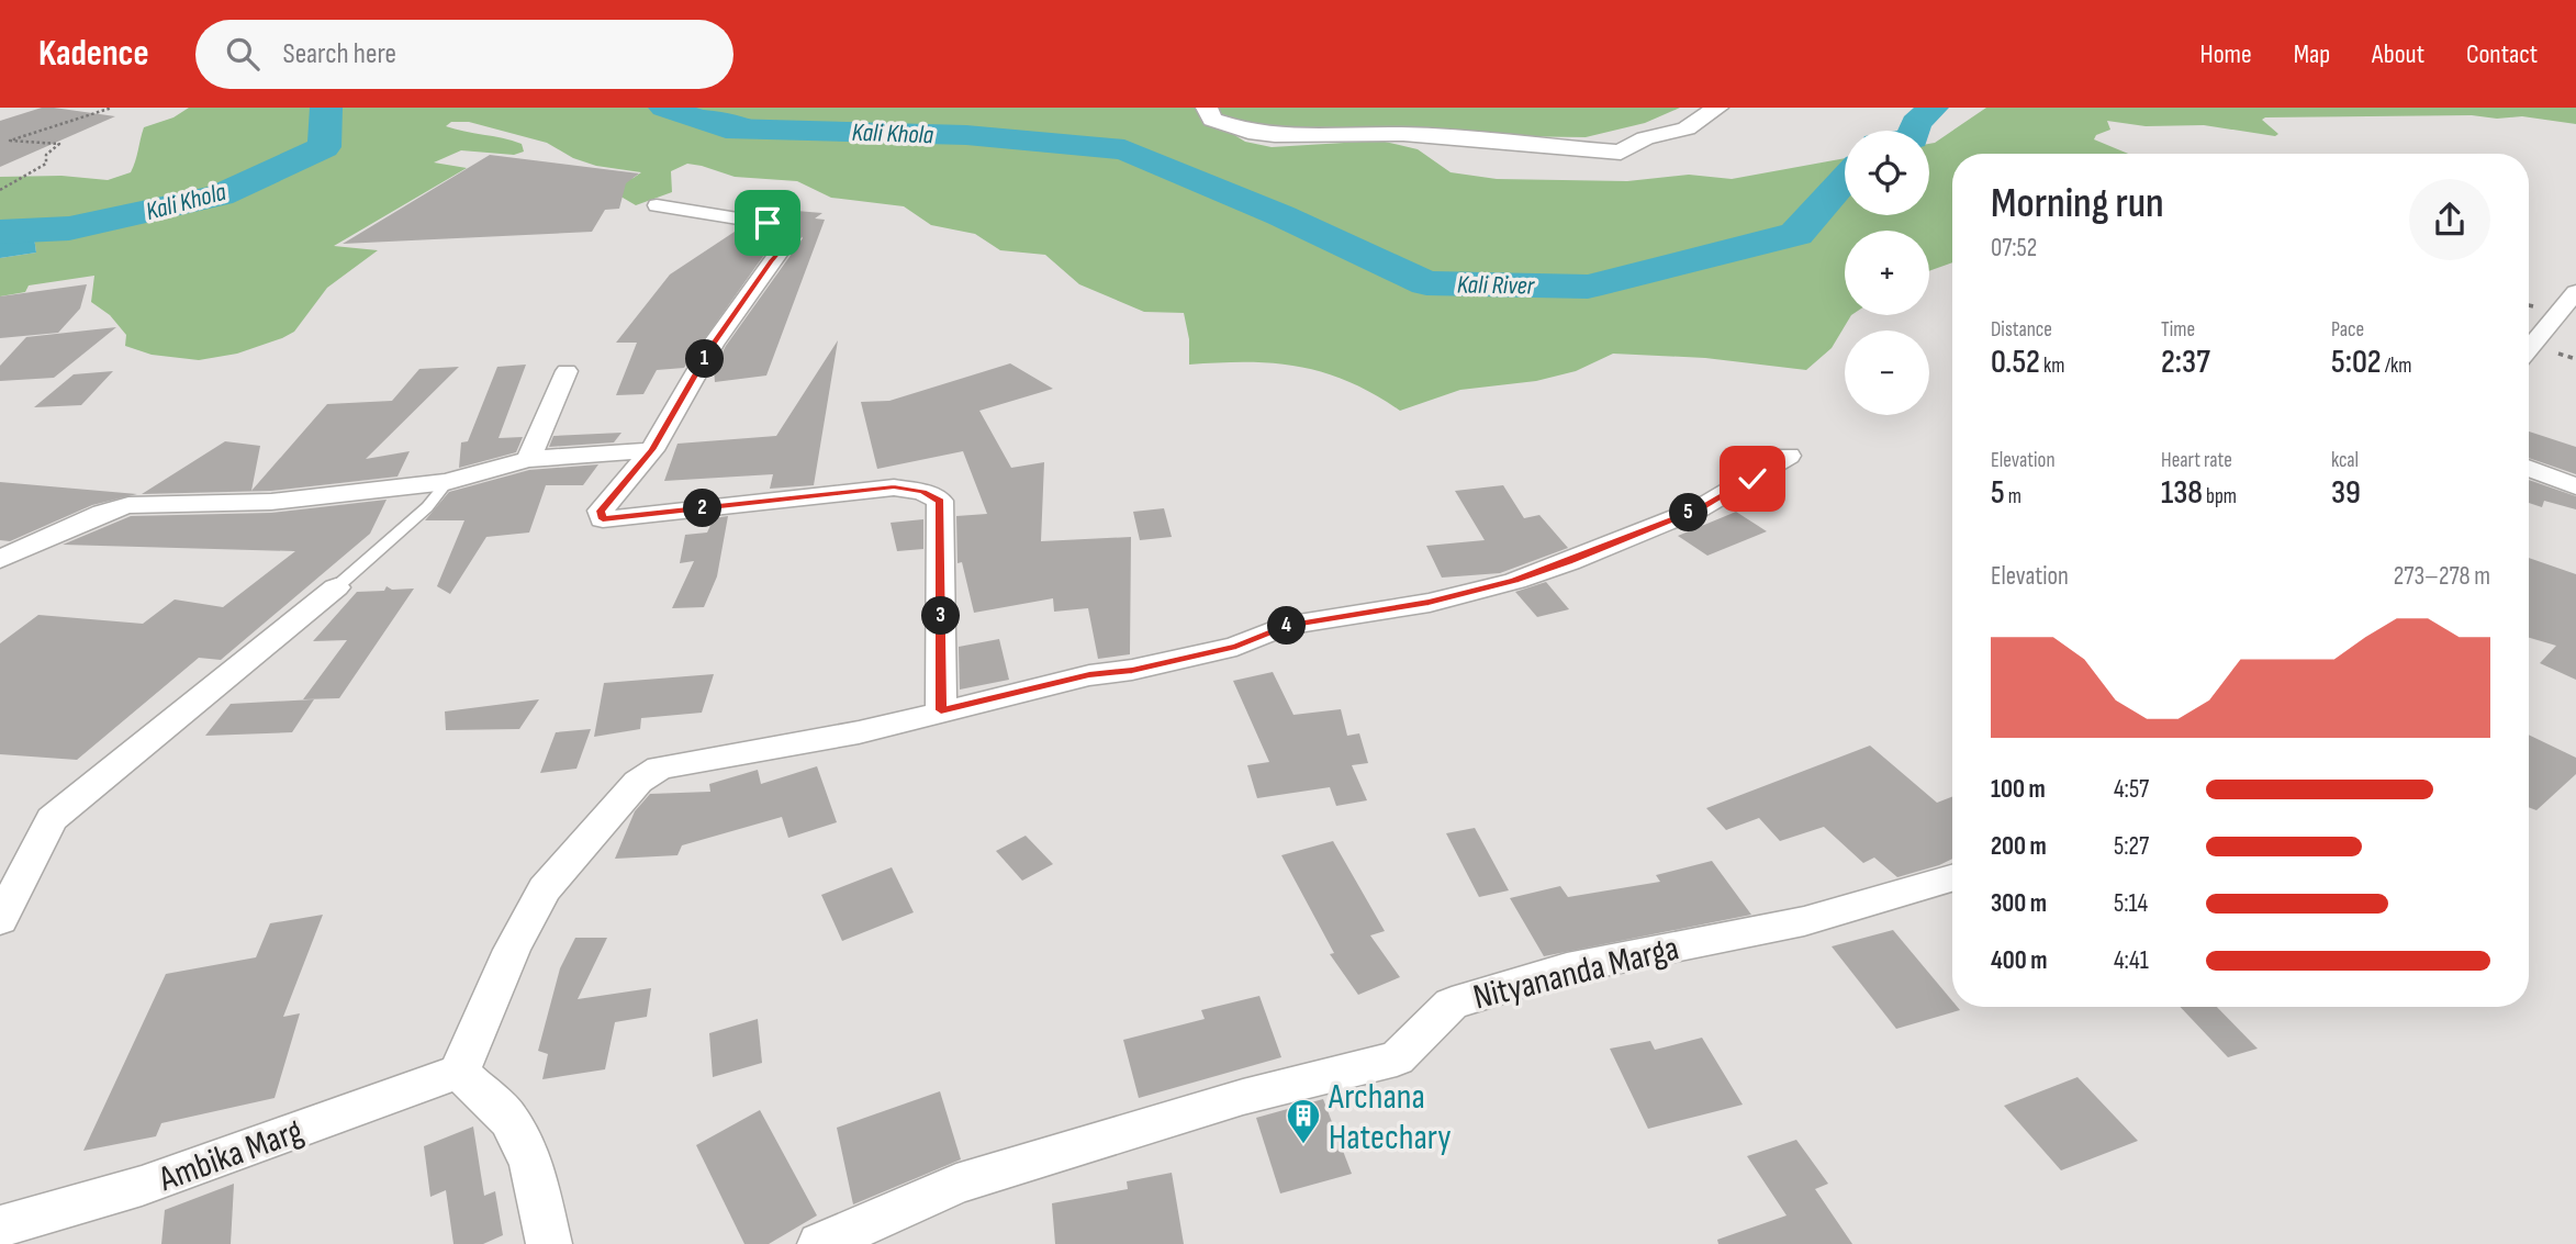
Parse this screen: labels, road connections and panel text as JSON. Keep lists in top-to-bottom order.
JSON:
{
  "streets": {
    "street": ["Nityananda Marga", "Ambika Marg"]
  },
  "water": ["Kali Khola", "Kali River"],
  "places": {
    "building": ["Archana Hatechary"]
  },
  "page": {
    "header": "Kadence",
    "search": "Search here",
    "nav": [
      "Home",
      "Map",
      "About",
      "Contact"
    ],
    "map_buttons": ["+", "−"],
    "heading": ["Morning run", "07:52"],
    "stats": [
      ["Distance", "0.52 km"],
      ["Time", "2:37"],
      ["Pace", "5:02 /km"],
      ["Elevation", "5 m"],
      ["Heart rate", "138 bpm"],
      ["kcal", "39"]
    ],
    "pins": [
      "1",
      "2",
      "5",
      "3",
      "4"
    ],
    "chart": ["Elevation", "273–278 m"],
    "list": [
      {
        "name": "100 m",
        "note": "4:57"
      },
      {
        "name": "200 m",
        "note": "5:27"
      },
      {
        "name": "300 m",
        "note": "5:14"
      },
      {
        "name": "400 m",
        "note": "4:41"
      }
    ]
  }
}
